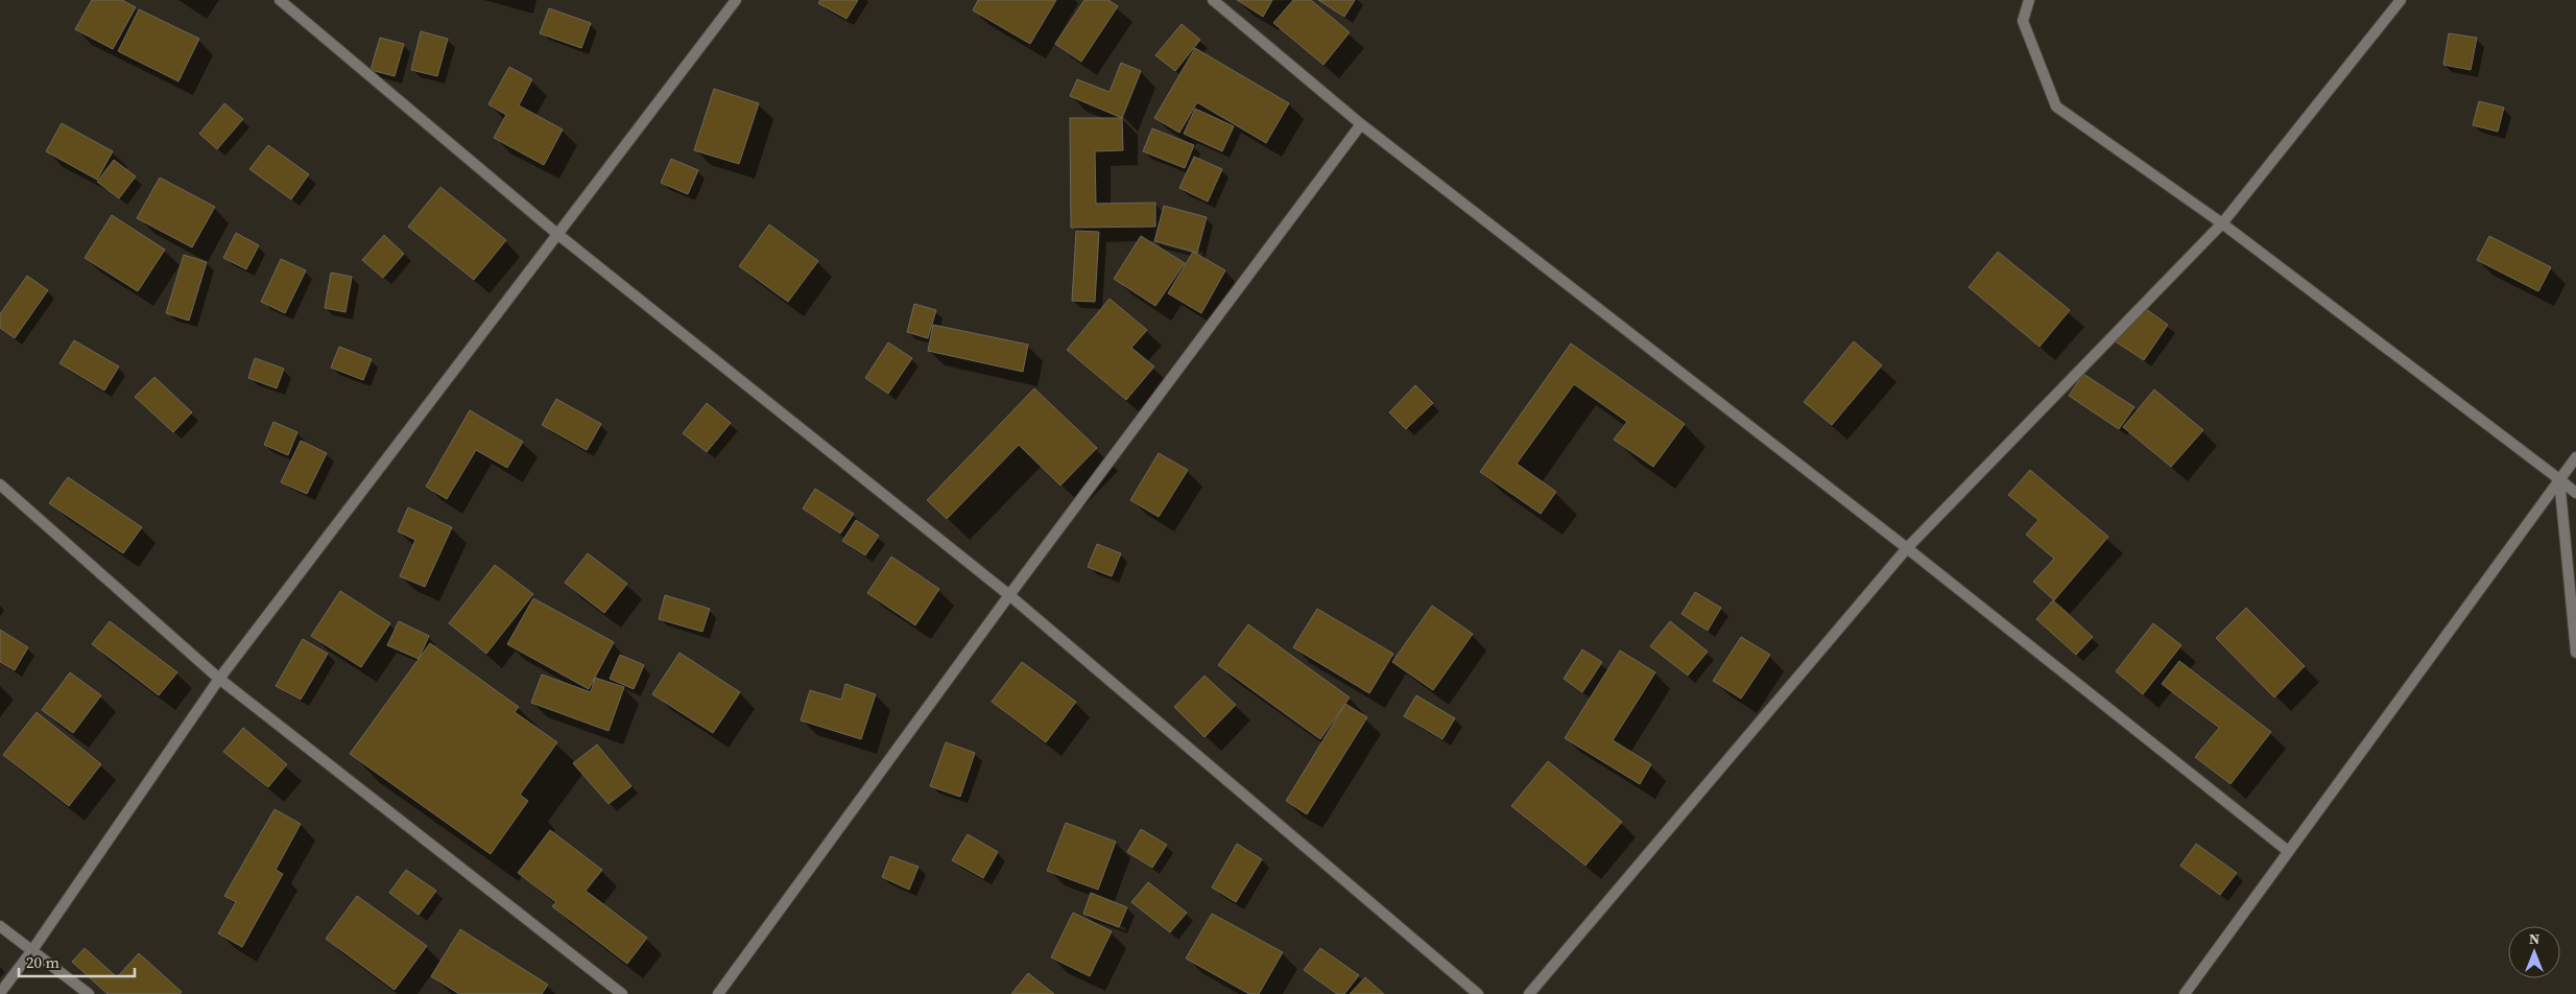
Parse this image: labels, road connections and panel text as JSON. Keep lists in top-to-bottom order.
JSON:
{
  "scale_bar": "20 m",
  "north": "top"
}
